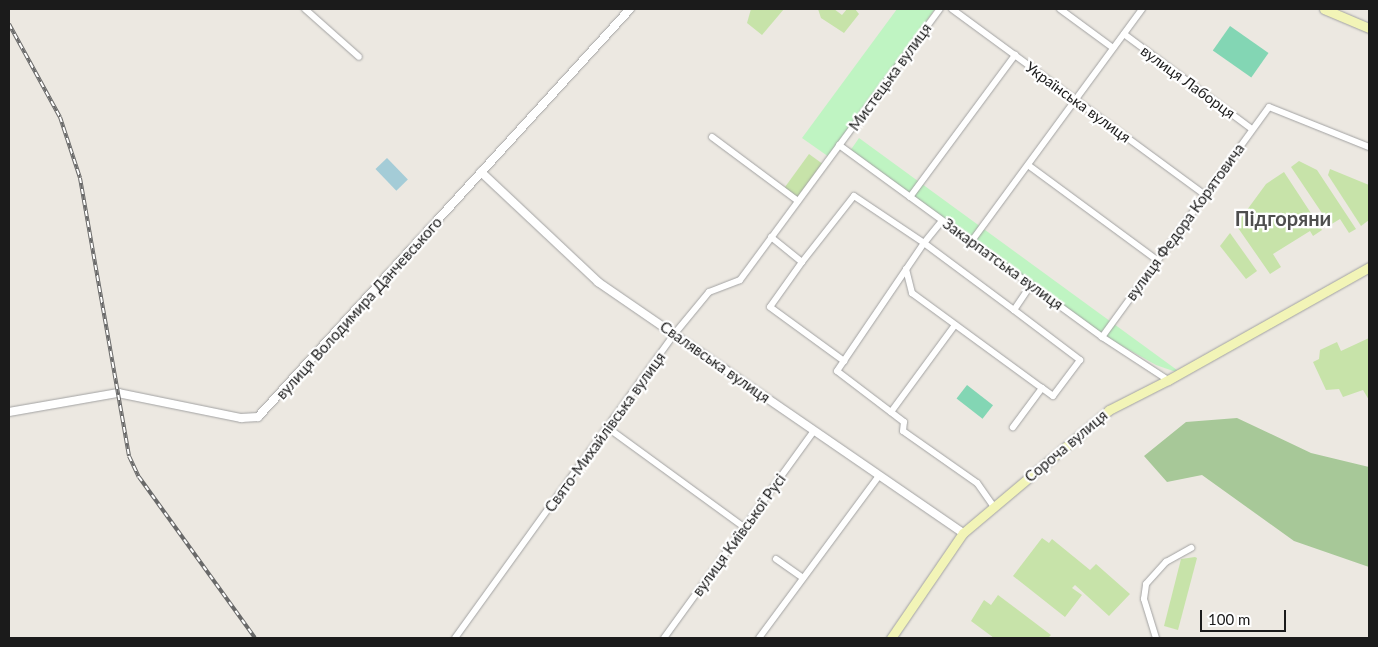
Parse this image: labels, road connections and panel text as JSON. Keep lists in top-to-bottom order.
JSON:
{
  "streets": {
    "main road": ["Сороча вулиця"],
    "street": [
      "Мистецька вулиця",
      "вулиця Лаборця",
      "Українська вулиця",
      "вулиця Федора Корятовича",
      "Закарпатська вулиця",
      "вулиця Володимира Данчевського",
      "Свалявська вулиця",
      "Свято-Михайлівська вулиця",
      "вулиця Київської Русі"
    ]
  },
  "crossings": [
    ["Мистецька вулиця", "Закарпатська вулиця"],
    ["Мистецька вулиця", "Свято-Михайлівська вулиця"],
    ["вулиця Лаборця", "вулиця Федора Корятовича"],
    ["Українська вулиця", "вулиця Федора Корятовича"],
    ["вулиця Федора Корятовича", "Закарпатська вулиця"],
    ["Закарпатська вулиця", "Свято-Михайлівська вулиця"],
    ["Закарпатська вулиця", "Сороча вулиця"],
    ["вулиця Володимира Данчевського", "Свалявська вулиця"],
    ["Свалявська вулиця", "Свято-Михайлівська вулиця"],
    ["Свалявська вулиця", "Сороча вулиця"],
    ["Свалявська вулиця", "вулиця Київської Русі"]
  ],
  "districts": ["Підгоряни"],
  "scale_bar": "100 m"
}
